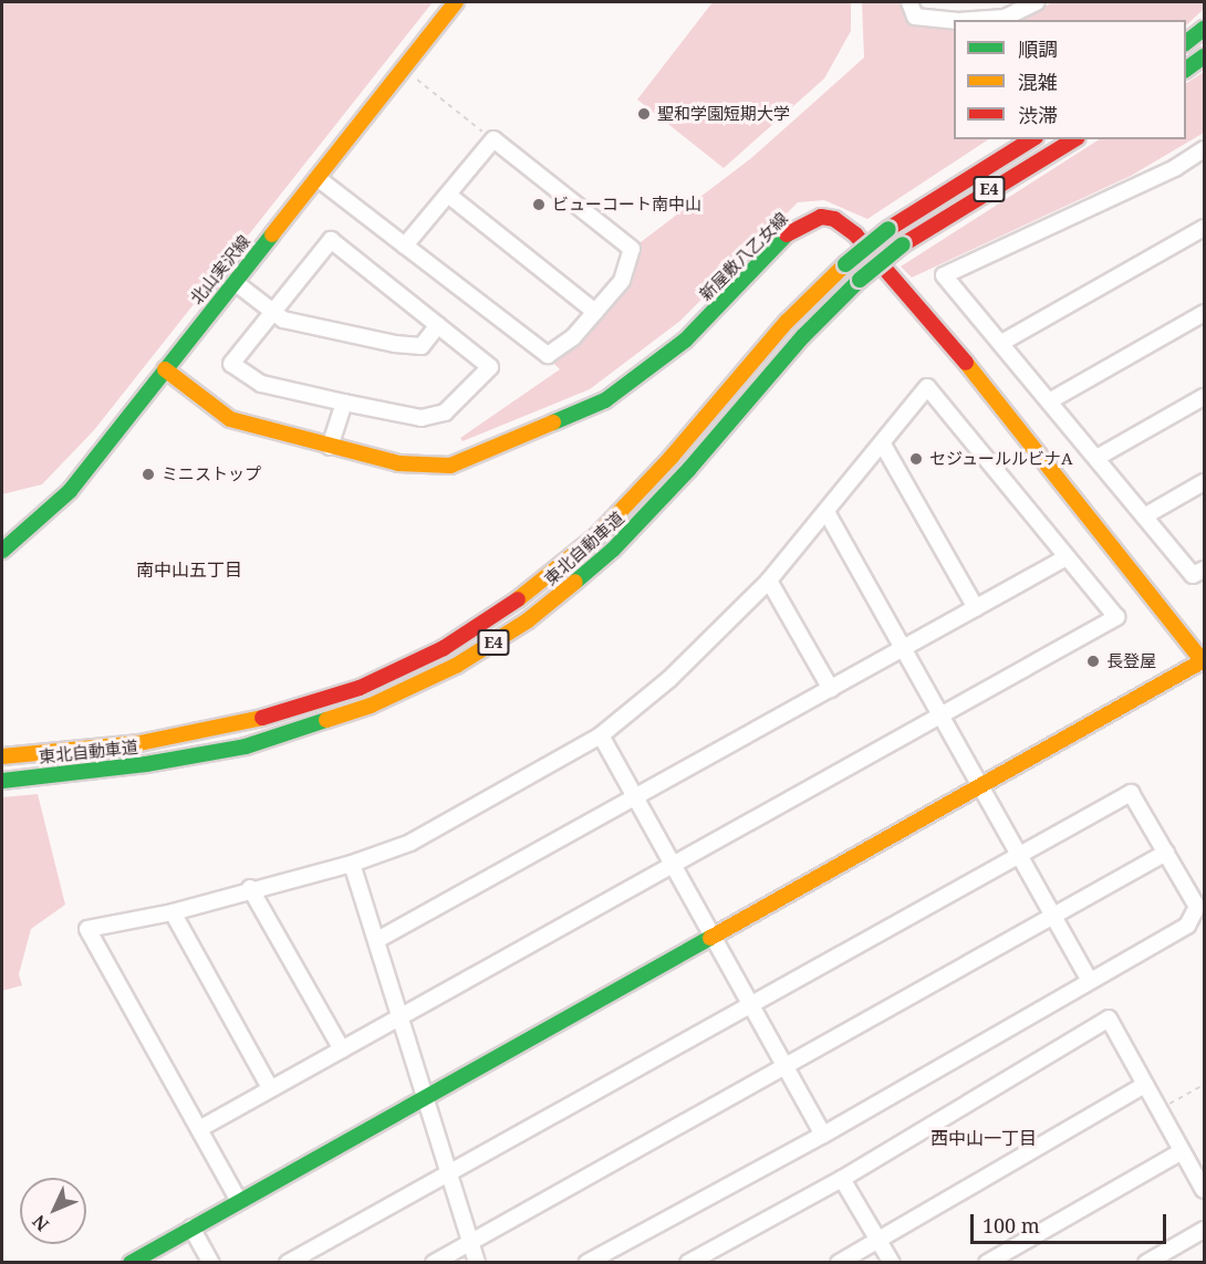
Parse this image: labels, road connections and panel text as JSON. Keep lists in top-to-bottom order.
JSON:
{
  "streets": {
    "main road": [
      "E4",
      "新屋敷八乙女線",
      "北山実沢線",
      "東北自動車道"
    ]
  },
  "crossings": [
    ["新屋敷八乙女線", "北山実沢線"]
  ],
  "districts": ["南中山五丁目", "西中山一丁目"],
  "places": [
    "聖和学園短期大学",
    "ビューコート南中山",
    "セジュールルビナA",
    "ミニストップ",
    "長登屋"
  ],
  "legend": ["順調", "混雑", "渋滞"],
  "scale_bar": "100 m",
  "north": "bottom left"
}
